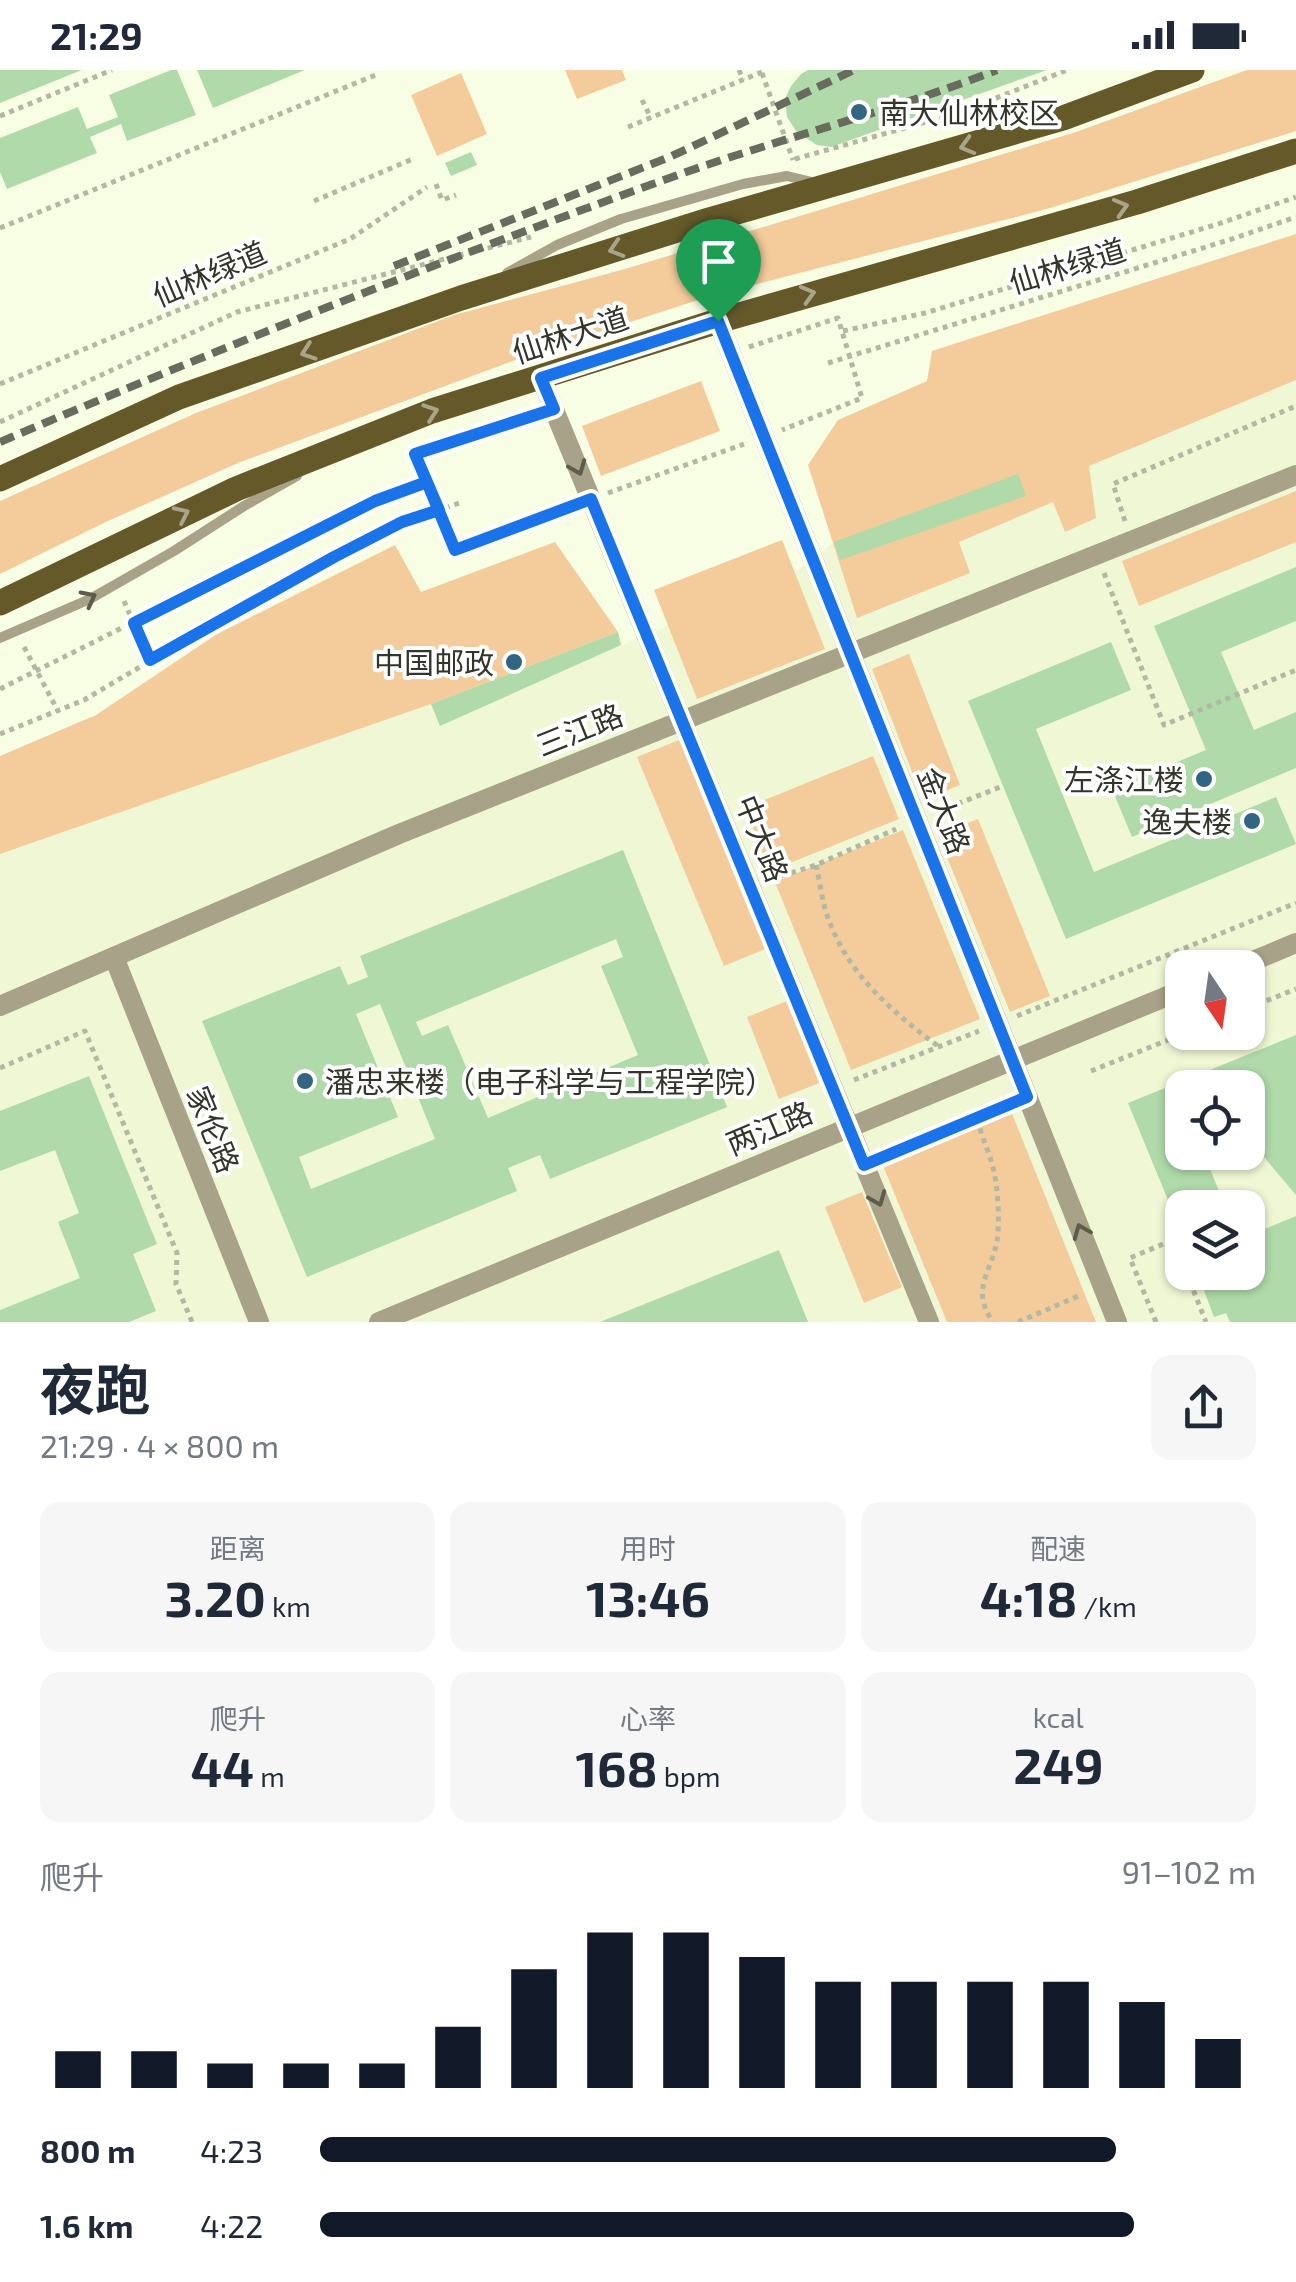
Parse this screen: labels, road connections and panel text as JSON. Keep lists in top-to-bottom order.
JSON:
{
  "streets": {
    "main road": ["仙林大道"],
    "street": [
      "三江路",
      "金大路",
      "中大路",
      "两江路",
      "家伦路"
    ],
    "path": ["仙林绿道"]
  },
  "crossings": [
    ["仙林大道", "金大路"],
    ["仙林大道", "中大路"],
    ["三江路", "金大路"],
    ["三江路", "中大路"],
    ["三江路", "家伦路"],
    ["金大路", "两江路"],
    ["中大路", "两江路"]
  ],
  "places": [
    "南大仙林校区",
    "中国邮政",
    "左涤江楼",
    "逸夫楼",
    "潘忠来楼（电子科学与工程学院）"
  ],
  "north": "bottom",
  "page": {
    "status": "21:29",
    "heading": ["夜跑", "21:29 · 4 × 800 m"],
    "stats": [
      ["距离", "3.20 km"],
      ["用时", "13:46"],
      ["配速", "4:18 /km"],
      ["爬升", "44 m"],
      ["心率", "168 bpm"],
      ["kcal", "249"]
    ],
    "chart": ["爬升", "91–102 m"],
    "list": [
      {
        "name": "800 m",
        "note": "4:23"
      },
      {
        "name": "1.6 km",
        "note": "4:22"
      }
    ]
  }
}
